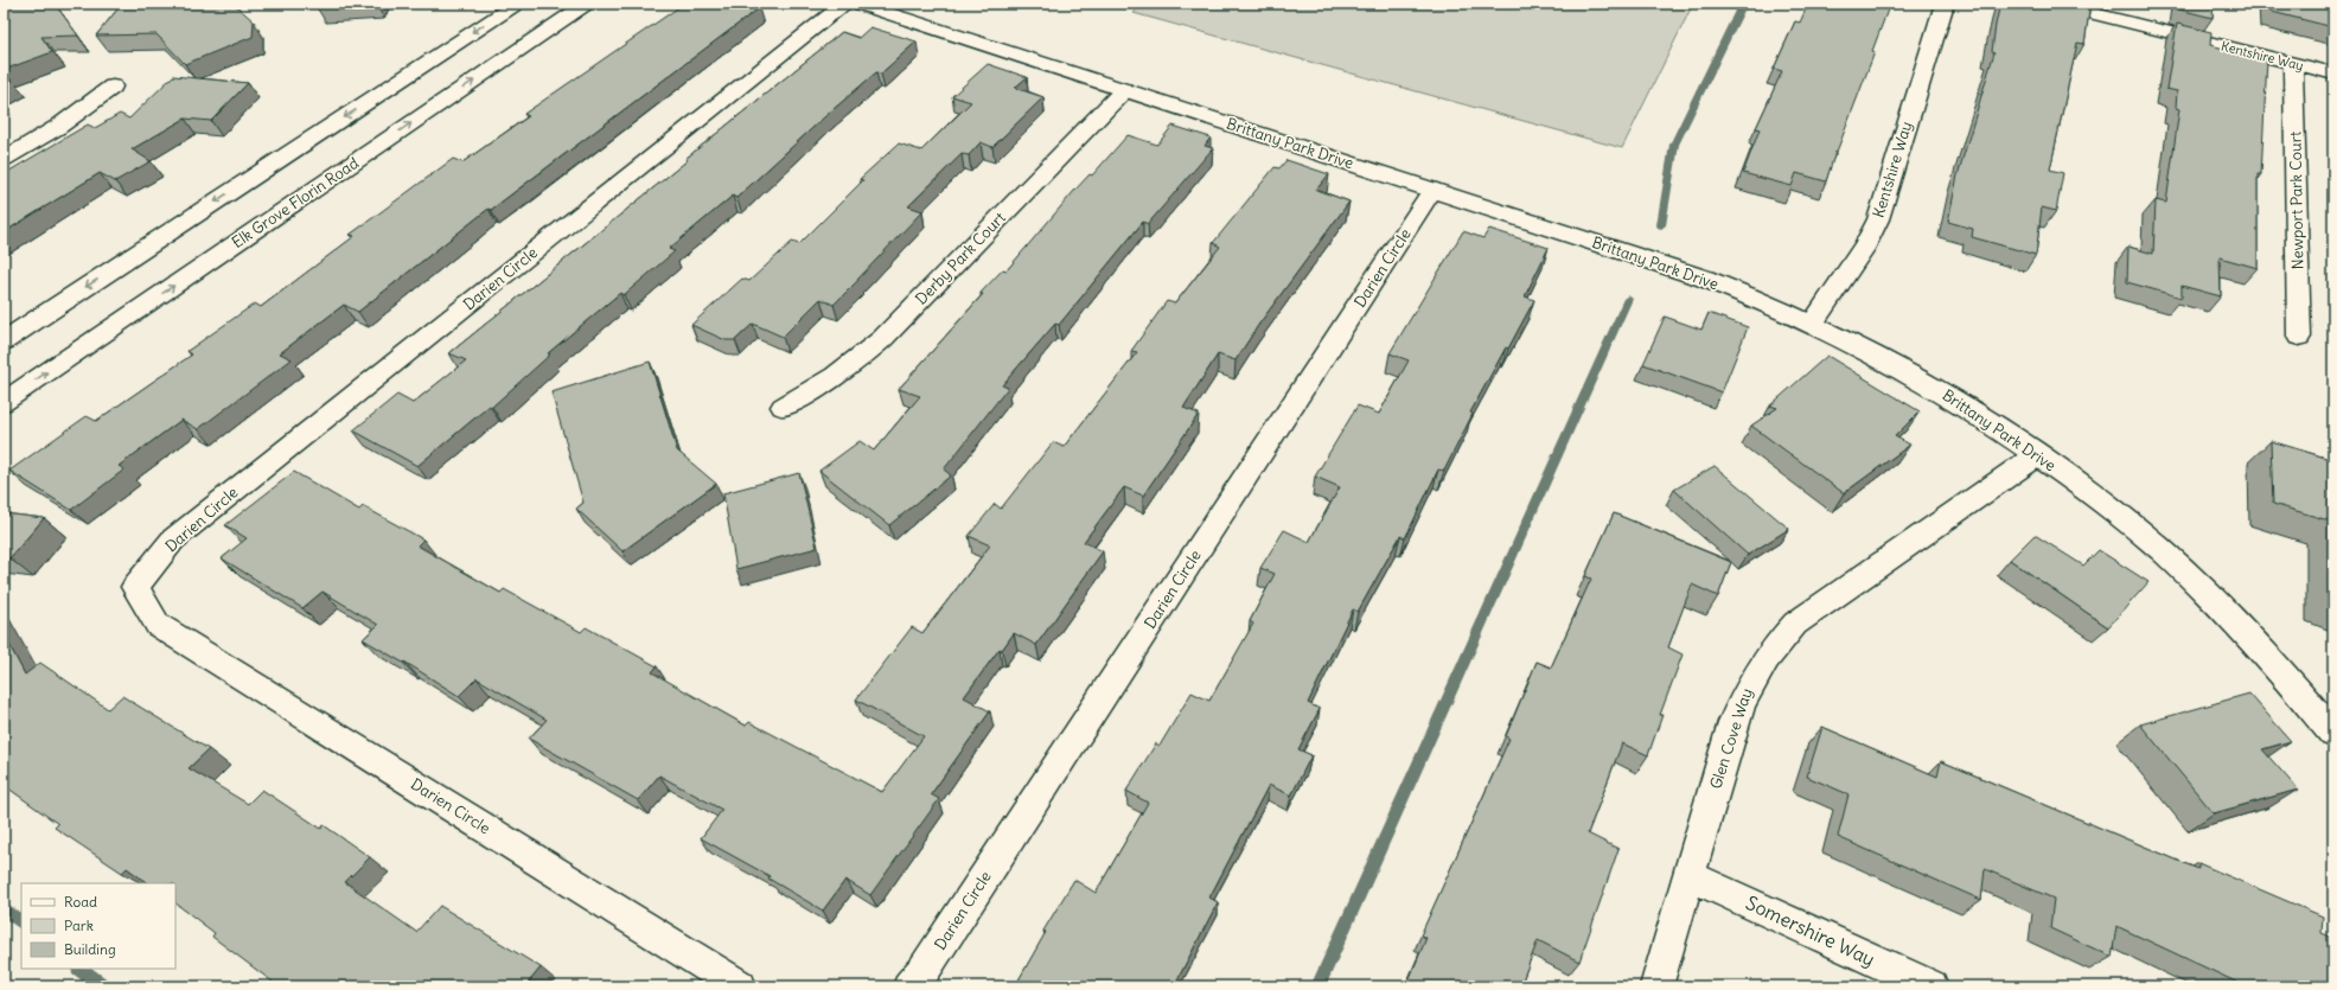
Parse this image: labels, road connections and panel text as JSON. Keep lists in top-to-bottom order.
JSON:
{
  "streets": {
    "street": [
      "Kentshire Way",
      "Brittany Park Drive",
      "Newport Park Court",
      "Elk Grove Florin Road",
      "Derby Park Court",
      "Darien Circle",
      "Glen Cove Way",
      "Somershire Way"
    ]
  },
  "crossings": [
    ["Kentshire Way", "Brittany Park Drive"],
    ["Kentshire Way", "Newport Park Court"],
    ["Brittany Park Drive", "Derby Park Court"],
    ["Brittany Park Drive", "Darien Circle"],
    ["Brittany Park Drive", "Glen Cove Way"],
    ["Glen Cove Way", "Somershire Way"]
  ],
  "legend": ["Road", "Park", "Building"]
}
